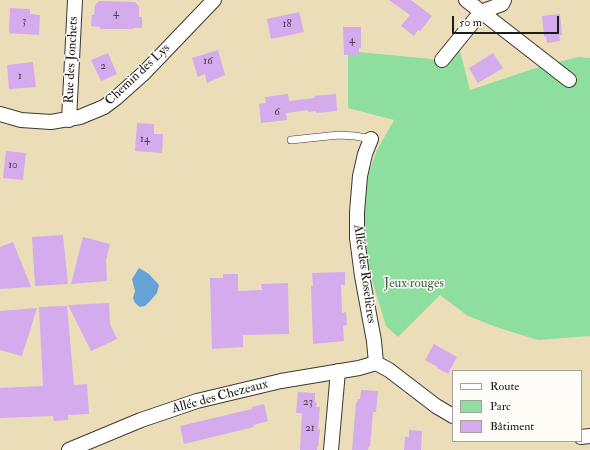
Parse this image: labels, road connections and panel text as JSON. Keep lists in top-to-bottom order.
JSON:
{
  "streets": {
    "street": [
      "Rue des Jonchets",
      "Chemin des Lys",
      "Allée des Roselières",
      "Allée des Chezeaux"
    ]
  },
  "crossings": [
    ["Rue des Jonchets", "Chemin des Lys"],
    ["Allée des Roselières", "Allée des Chezeaux"]
  ],
  "parks": ["Jeux rouges"],
  "house_numbers": [
    "4",
    "3",
    "18",
    "4",
    "16",
    "2",
    "1",
    "6",
    "14",
    "10",
    "23",
    "21"
  ],
  "legend": ["Route", "Parc", "Bâtiment"],
  "scale_bar": "50 m"
}
